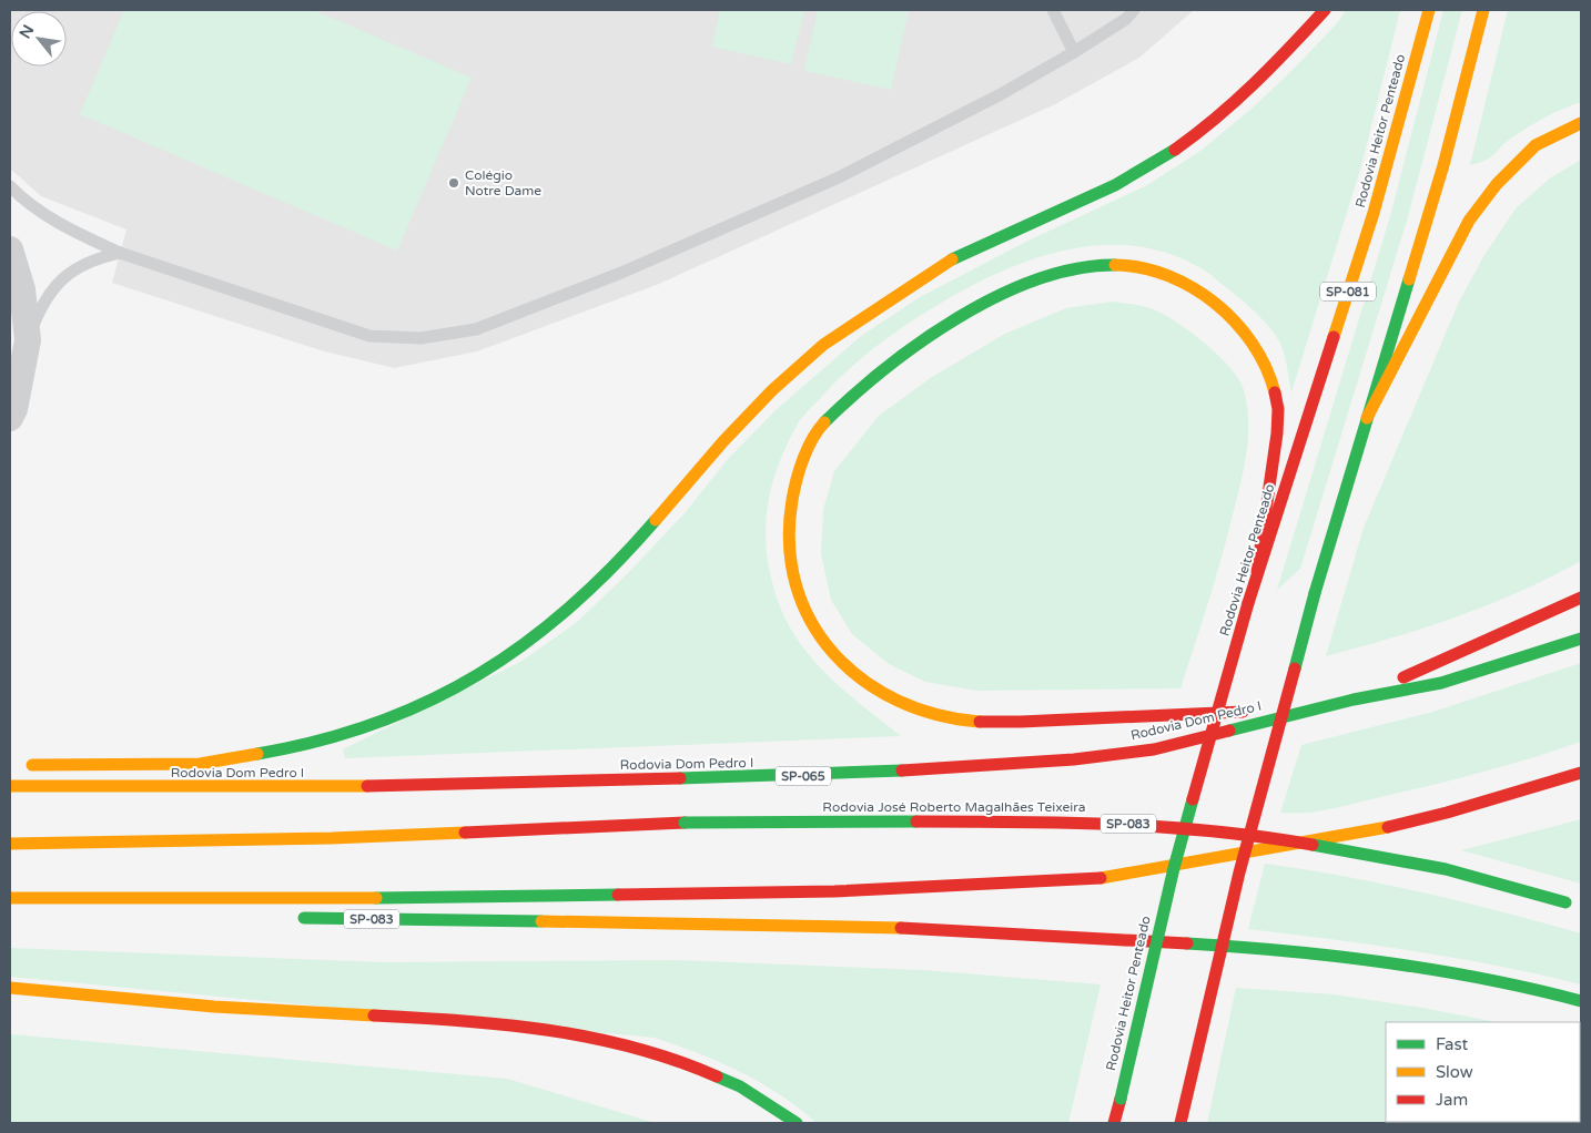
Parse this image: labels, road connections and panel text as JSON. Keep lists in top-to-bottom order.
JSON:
{
  "streets": {
    "main road": [
      "Rodovia Heitor Penteado",
      "SP-081",
      "Rodovia Dom Pedro I",
      "SP-065",
      "Rodovia José Roberto Magalhães Teixeira",
      "SP-083"
    ]
  },
  "places": ["Colégio Notre Dame"],
  "legend": ["Fast", "Slow", "Jam"],
  "north": "top left"
}
